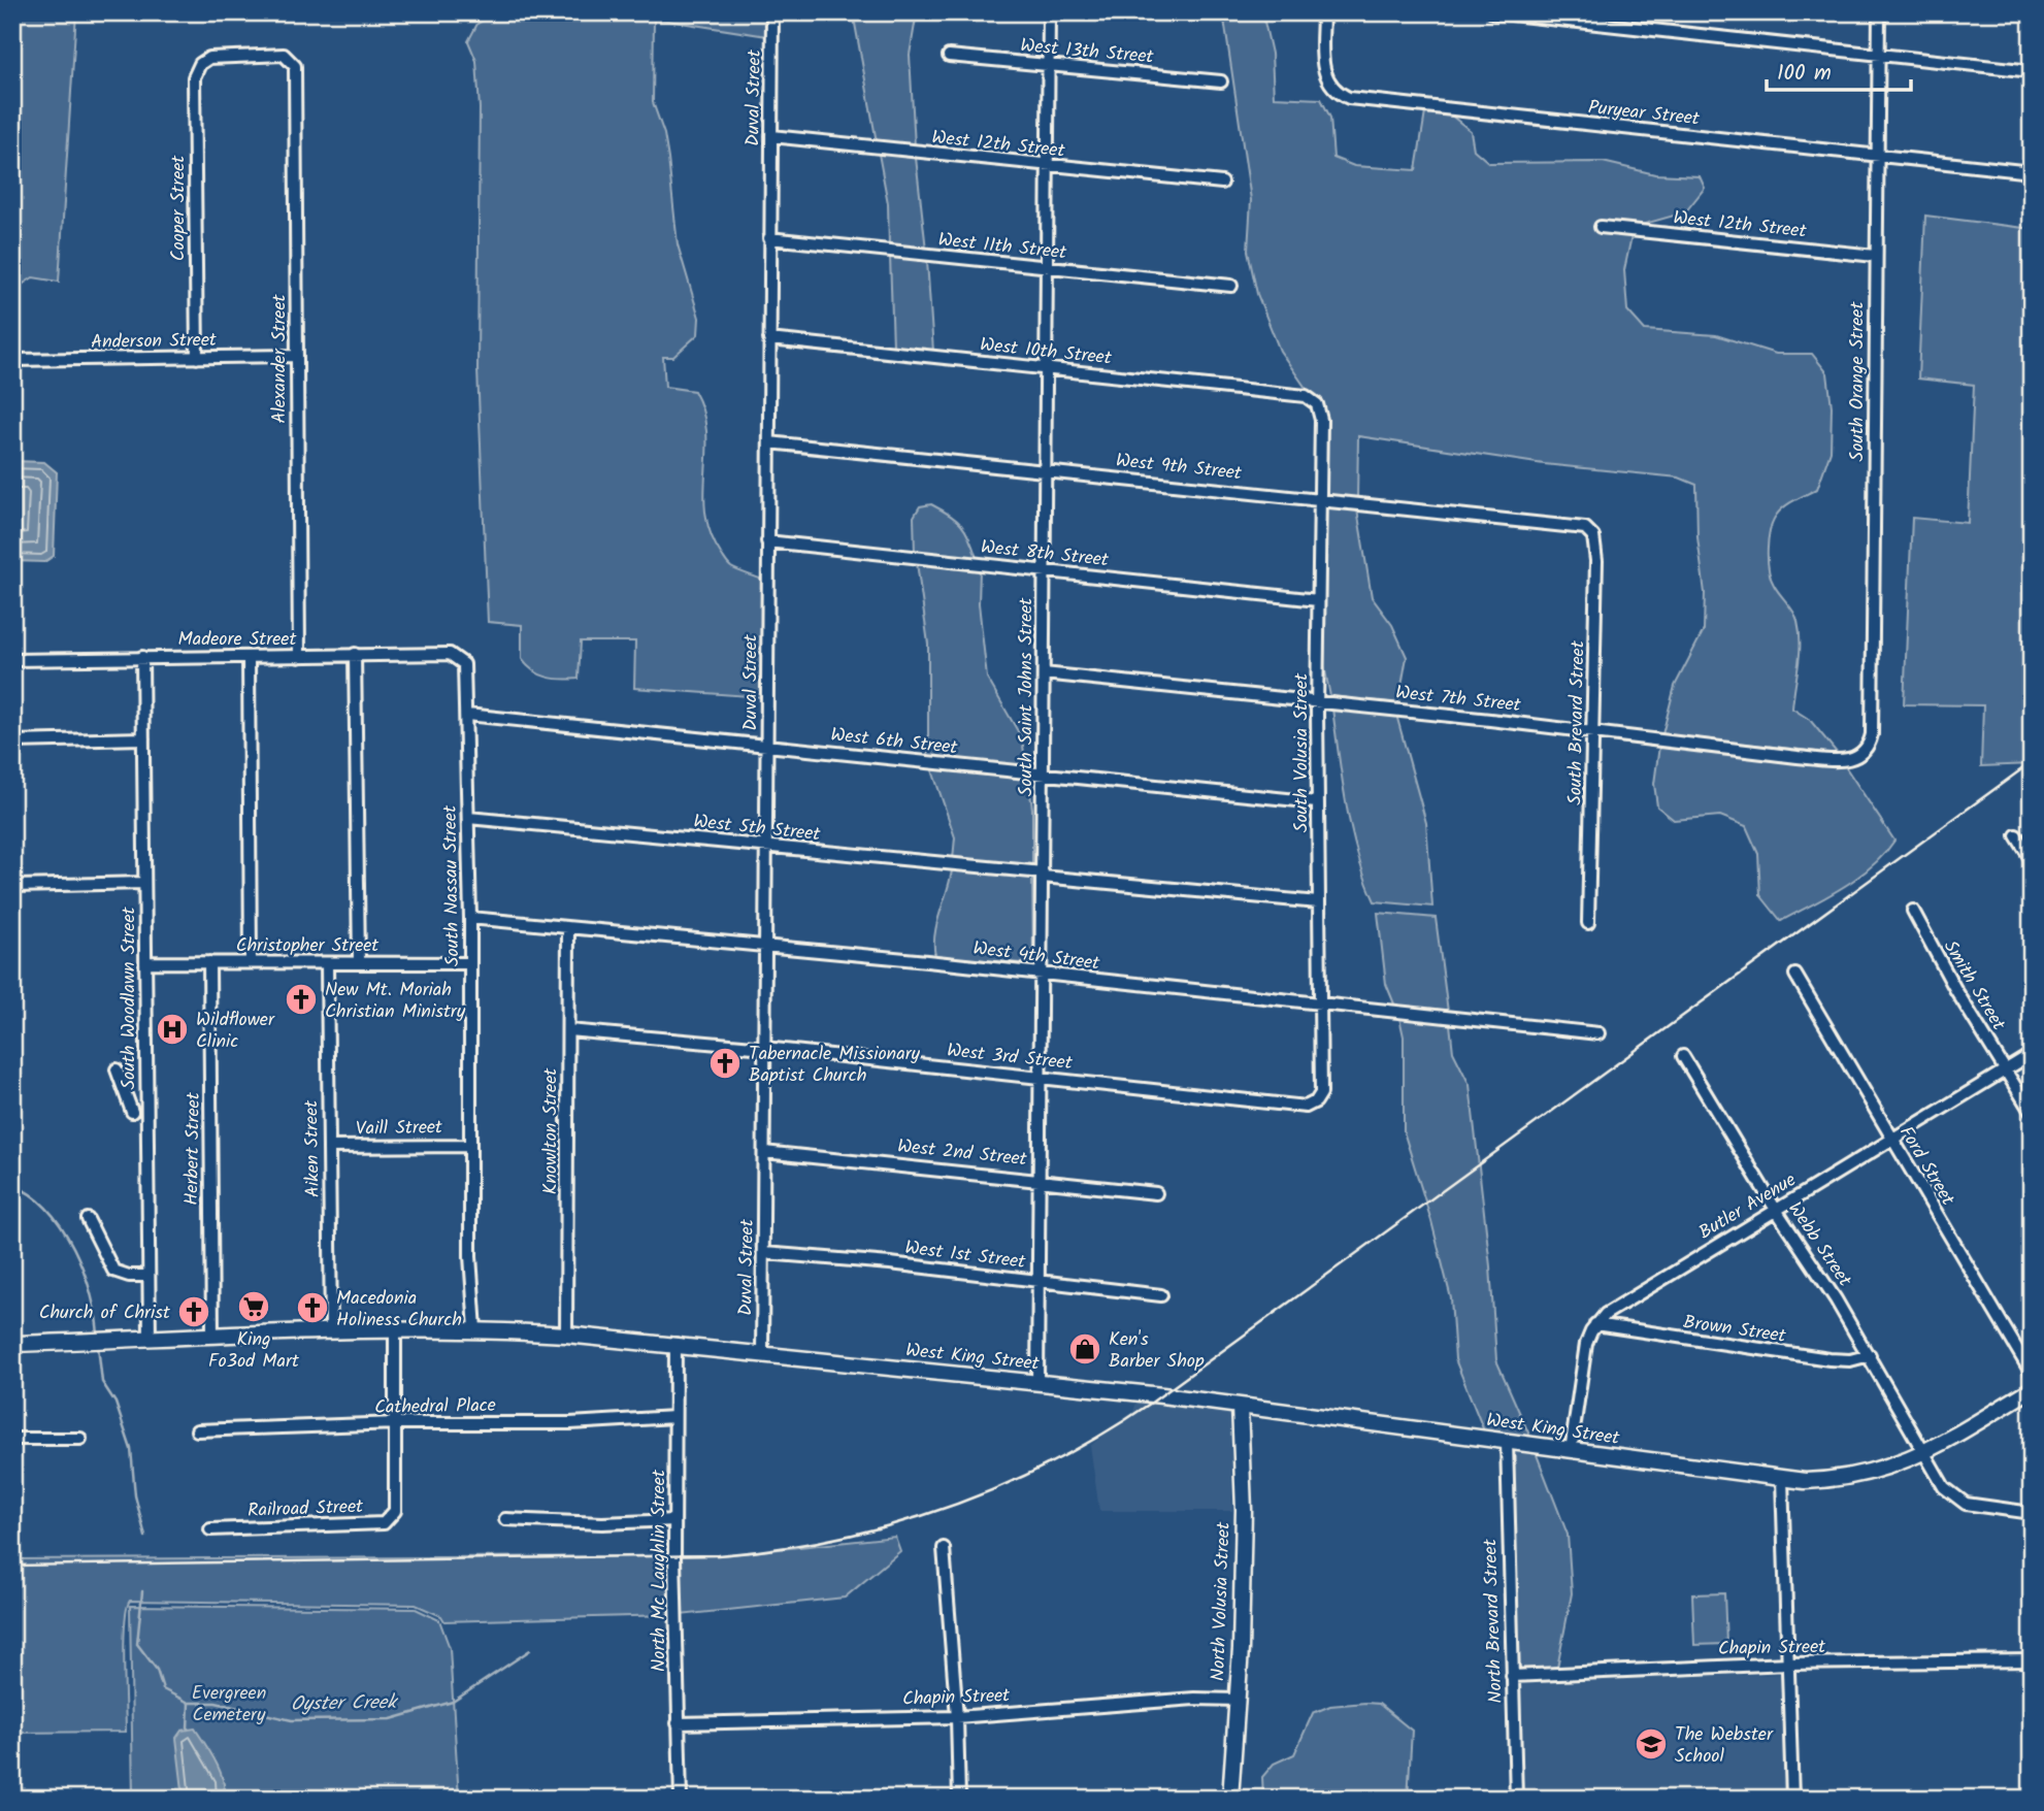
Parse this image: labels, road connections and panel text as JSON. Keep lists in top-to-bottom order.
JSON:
{
  "streets": {
    "main road": ["West King Street", "North Volusia Street"],
    "street": [
      "West 13th Street",
      "Duval Street",
      "Puryear Street",
      "West 12th Street",
      "Cooper Street",
      "West 11th Street",
      "Anderson Street",
      "West 10th Street",
      "Alexander Street",
      "South Orange Street",
      "West 9th Street",
      "West 8th Street",
      "Madeore Street",
      "South Saint Johns Street",
      "West 7th Street",
      "South Brevard Street",
      "West 6th Street",
      "South Volusia Street",
      "West 5th Street",
      "South Nassau Street",
      "Christopher Street",
      "West 4th Street",
      "Smith Street",
      "South Woodlawn Street",
      "West 3rd Street",
      "Vaill Street",
      "Knowlton Street",
      "Herbert Street",
      "Aiken Street",
      "West 2nd Street",
      "Ford Street",
      "Butler Avenue",
      "Webb Street",
      "West 1st Street",
      "Brown Street",
      "Cathedral Place",
      "Railroad Street",
      "North Mc Laughlin Street",
      "North Brevard Street",
      "Chapin Street"
    ]
  },
  "crossings": [
    ["West 13th Street", "South Saint Johns Street"],
    ["Duval Street", "West 12th Street"],
    ["Duval Street", "West 11th Street"],
    ["Duval Street", "West 10th Street"],
    ["Duval Street", "West 9th Street"],
    ["Duval Street", "West 8th Street"],
    ["Duval Street", "West 6th Street"],
    ["Duval Street", "West 5th Street"],
    ["Duval Street", "West 4th Street"],
    ["Duval Street", "West 3rd Street"],
    ["Duval Street", "West 2nd Street"],
    ["Duval Street", "West 1st Street"],
    ["Duval Street", "West King Street"],
    ["Puryear Street", "South Orange Street"],
    ["West 12th Street", "South Orange Street"],
    ["West 12th Street", "South Saint Johns Street"],
    ["Cooper Street", "Anderson Street"],
    ["Cooper Street", "Alexander Street"],
    ["West 11th Street", "South Saint Johns Street"],
    ["Anderson Street", "Alexander Street"],
    ["West 10th Street", "South Saint Johns Street"],
    ["West 10th Street", "South Volusia Street"],
    ["Alexander Street", "Madeore Street"],
    ["South Orange Street", "West 7th Street"],
    ["West 9th Street", "South Saint Johns Street"],
    ["West 9th Street", "South Brevard Street"],
    ["West 9th Street", "South Volusia Street"],
    ["West 8th Street", "South Saint Johns Street"],
    ["West 8th Street", "South Volusia Street"],
    ["Madeore Street", "South Nassau Street"],
    ["Madeore Street", "South Woodlawn Street"],
    ["South Saint Johns Street", "West 7th Street"],
    ["South Saint Johns Street", "West 6th Street"],
    ["South Saint Johns Street", "West 5th Street"],
    ["South Saint Johns Street", "West 4th Street"],
    ["South Saint Johns Street", "West 3rd Street"],
    ["South Saint Johns Street", "West 2nd Street"],
    ["South Saint Johns Street", "West 1st Street"],
    ["South Saint Johns Street", "West King Street"],
    ["West 7th Street", "South Brevard Street"],
    ["West 7th Street", "South Volusia Street"],
    ["West 6th Street", "South Volusia Street"],
    ["West 6th Street", "South Nassau Street"],
    ["South Volusia Street", "West 5th Street"],
    ["South Volusia Street", "West 4th Street"],
    ["South Volusia Street", "West 3rd Street"],
    ["West 5th Street", "South Nassau Street"],
    ["South Nassau Street", "Christopher Street"],
    ["South Nassau Street", "West 4th Street"],
    ["South Nassau Street", "Vaill Street"],
    ["South Nassau Street", "West King Street"],
    ["Christopher Street", "South Woodlawn Street"],
    ["Christopher Street", "Herbert Street"],
    ["Christopher Street", "Aiken Street"],
    ["West 4th Street", "Knowlton Street"],
    ["Smith Street", "Butler Avenue"],
    ["South Woodlawn Street", "West King Street"],
    ["West 3rd Street", "Knowlton Street"],
    ["Vaill Street", "Aiken Street"],
    ["Knowlton Street", "West King Street"],
    ["Herbert Street", "West King Street"],
    ["Aiken Street", "West King Street"],
    ["Ford Street", "Butler Avenue"],
    ["Butler Avenue", "Webb Street"],
    ["Butler Avenue", "Brown Street"],
    ["Webb Street", "Brown Street"],
    ["Webb Street", "West King Street"],
    ["West King Street", "North Mc Laughlin Street"],
    ["West King Street", "North Volusia Street"],
    ["West King Street", "North Brevard Street"],
    ["Cathedral Place", "Railroad Street"],
    ["Cathedral Place", "North Mc Laughlin Street"],
    ["North Mc Laughlin Street", "Chapin Street"],
    ["North Volusia Street", "Chapin Street"],
    ["North Brevard Street", "Chapin Street"]
  ],
  "water": ["Oyster Creek"],
  "parks": ["Evergreen Cemetery"],
  "places": {
    "church": [
      "New Mt. Moriah Christian Ministry",
      "Tabernacle Missionary Baptist Church",
      "Macedonia Holiness Church",
      "Church of Christ"
    ],
    "hospital": ["Wildflower Clinic"],
    "supermarket": ["King Fo3od Mart"],
    "shop": ["Ken's Barber Shop"],
    "school or university": ["The Webster School"]
  },
  "scale_bar": "100 m"
}
